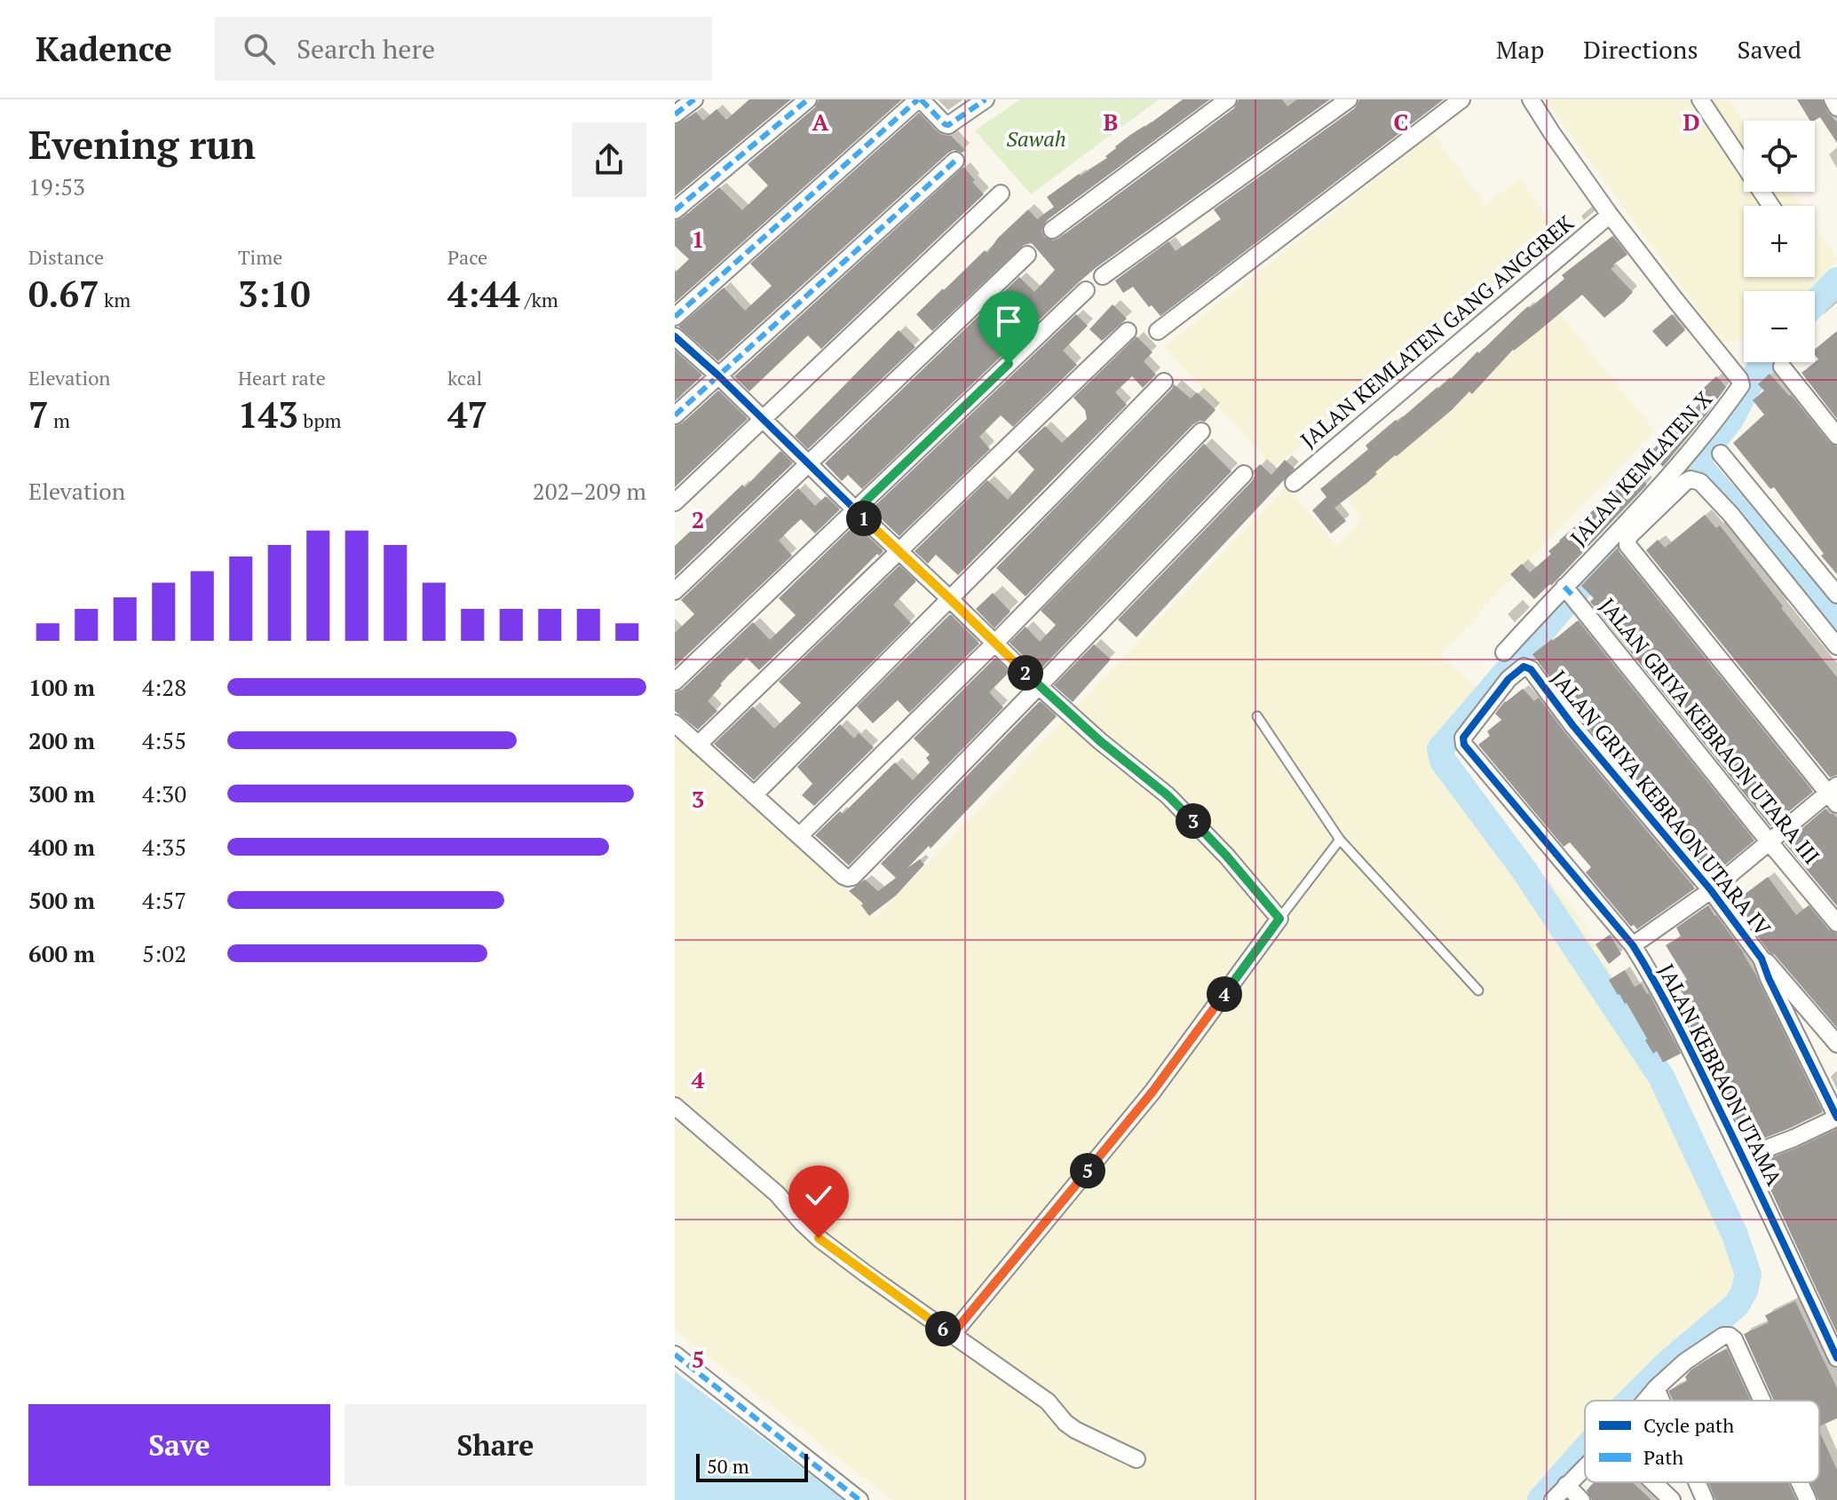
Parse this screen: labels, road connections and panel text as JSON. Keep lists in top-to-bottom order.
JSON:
{
  "streets": {
    "street": [
      "JALAN KEMLATEN GANG ANGGREK",
      "JALAN KEMLATEN X",
      "JALAN GRIYA KEBRAON UTARA III",
      "JALAN GRIYA KEBRAON UTARA IV",
      "JALAN KEBRAON UTAMA"
    ]
  },
  "crossings": [
    ["JALAN KEMLATEN GANG ANGGREK", "JALAN KEMLATEN X"],
    ["JALAN KEMLATEN X", "JALAN GRIYA KEBRAON UTARA III"],
    ["JALAN GRIYA KEBRAON UTARA IV", "JALAN KEBRAON UTAMA"]
  ],
  "parks": ["Sawah"],
  "legend": ["Cycle path", "Path"],
  "scale_bar": "50 m",
  "page": {
    "header": "Kadence",
    "search": "Search here",
    "nav": ["Map", "Directions", "Saved"],
    "heading": ["Evening run", "19:53"],
    "map_buttons": ["+", "−"],
    "stats": [
      ["Distance", "0.67 km"],
      ["Time", "3:10"],
      ["Pace", "4:44 /km"],
      ["Elevation", "7 m"],
      ["Heart rate", "143 bpm"],
      ["kcal", "47"]
    ],
    "chart": ["Elevation", "202–209 m"],
    "pins": [
      "1",
      "2",
      "3",
      "4",
      "5",
      "6"
    ],
    "list": [
      {
        "name": "100 m",
        "note": "4:28"
      },
      {
        "name": "200 m",
        "note": "4:55"
      },
      {
        "name": "300 m",
        "note": "4:30"
      },
      {
        "name": "400 m",
        "note": "4:35"
      },
      {
        "name": "500 m",
        "note": "4:57"
      },
      {
        "name": "600 m",
        "note": "5:02"
      }
    ],
    "buttons": ["Save", "Share"],
    "scale": "50 m"
  },
  "grid": {
    "columns": [
      "A",
      "B",
      "C",
      "D"
    ],
    "rows": [
      "1",
      "2",
      "3",
      "4",
      "5"
    ]
  }
}
